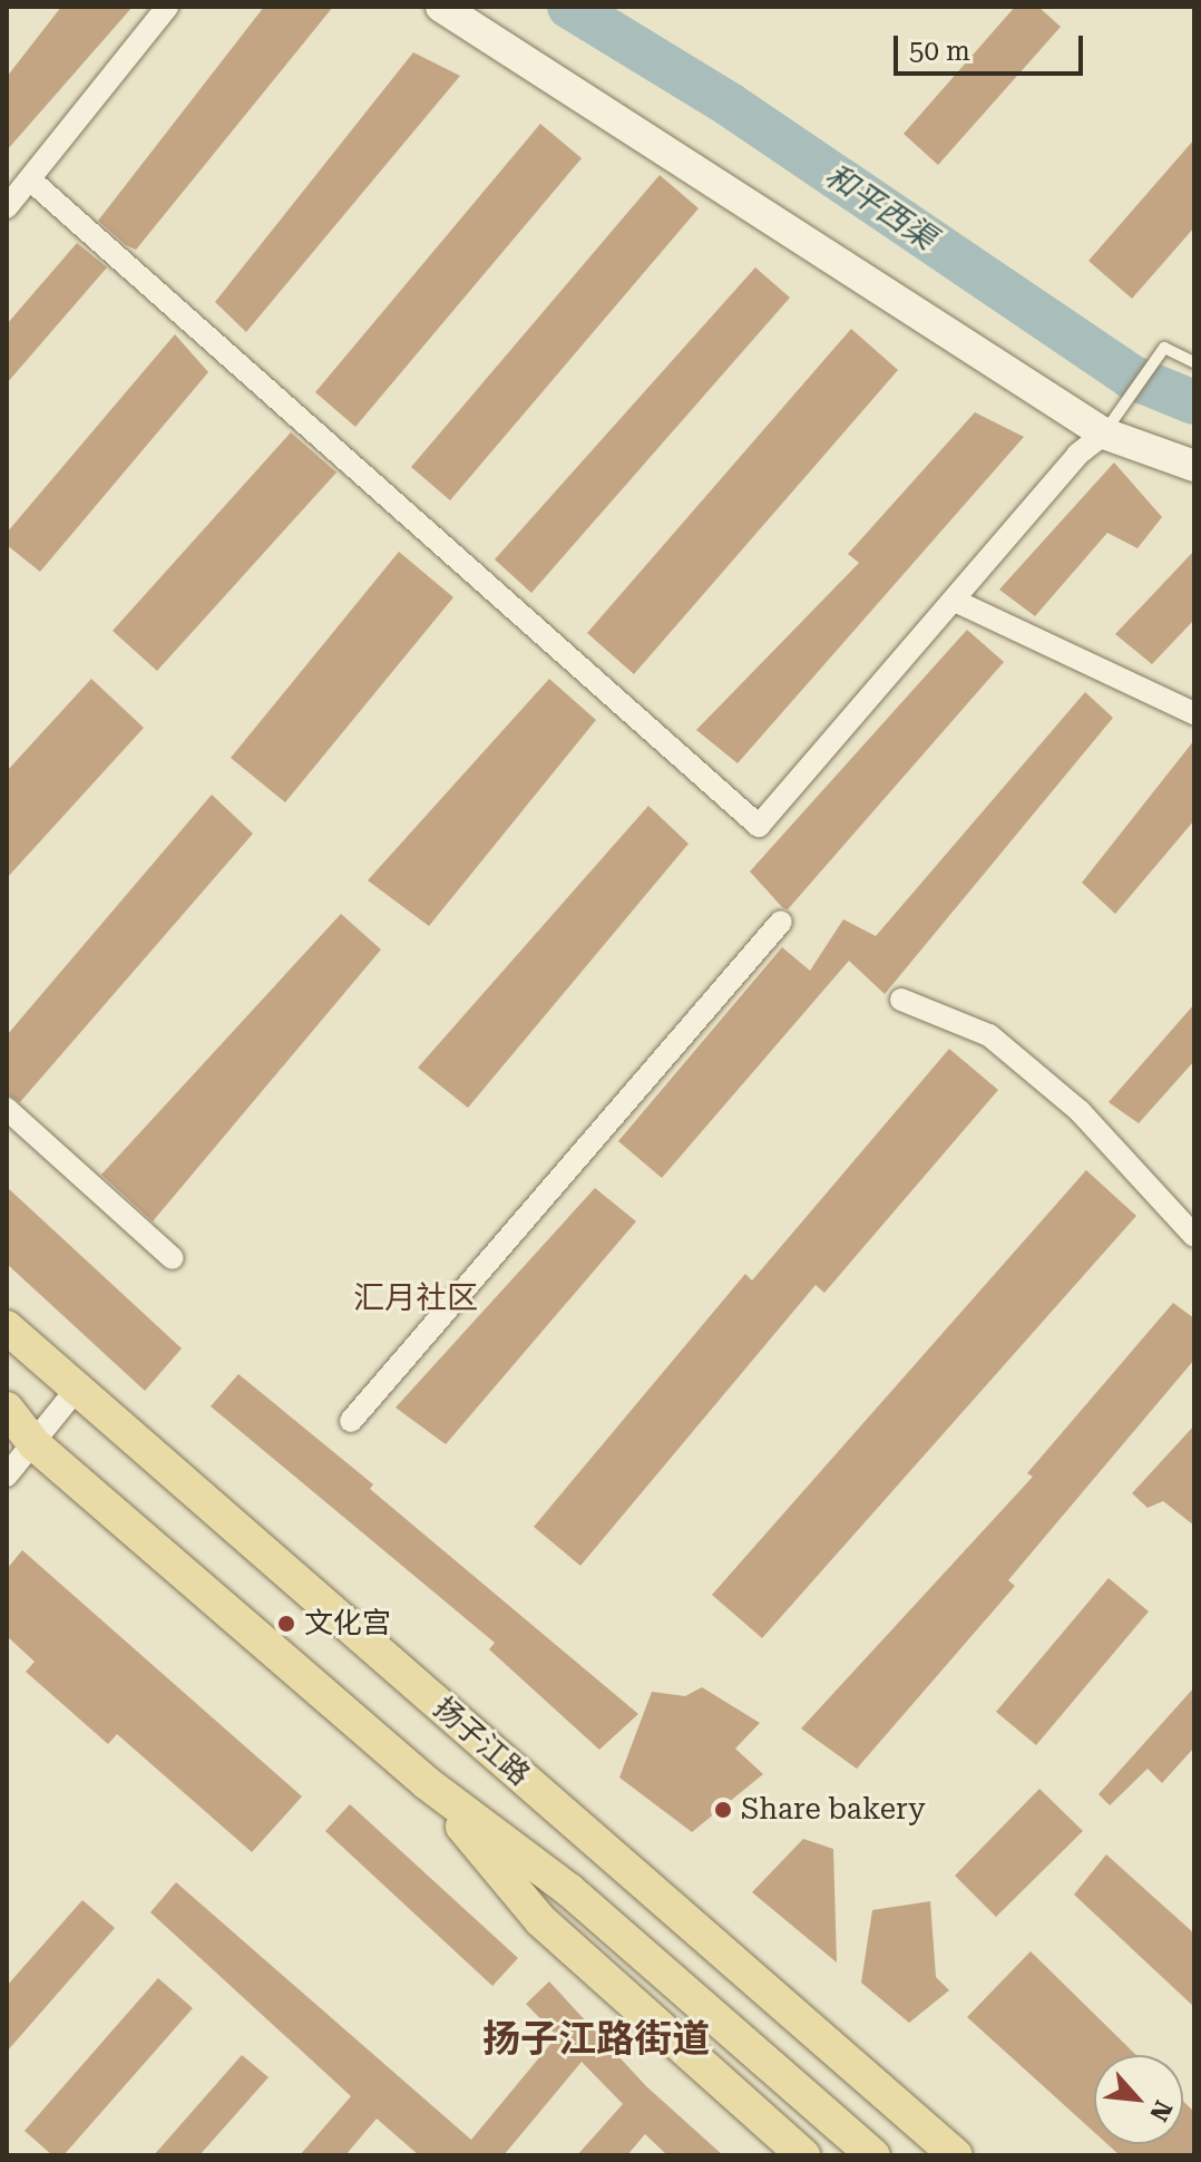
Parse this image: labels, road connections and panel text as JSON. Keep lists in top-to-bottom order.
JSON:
{
  "streets": {
    "main road": ["扬子江路"]
  },
  "districts": ["汇月社区", "扬子江路街道"],
  "water": ["和平西渠"],
  "places": ["文化宫", "Share bakery"],
  "scale_bar": "50 m",
  "north": "bottom right"
}
